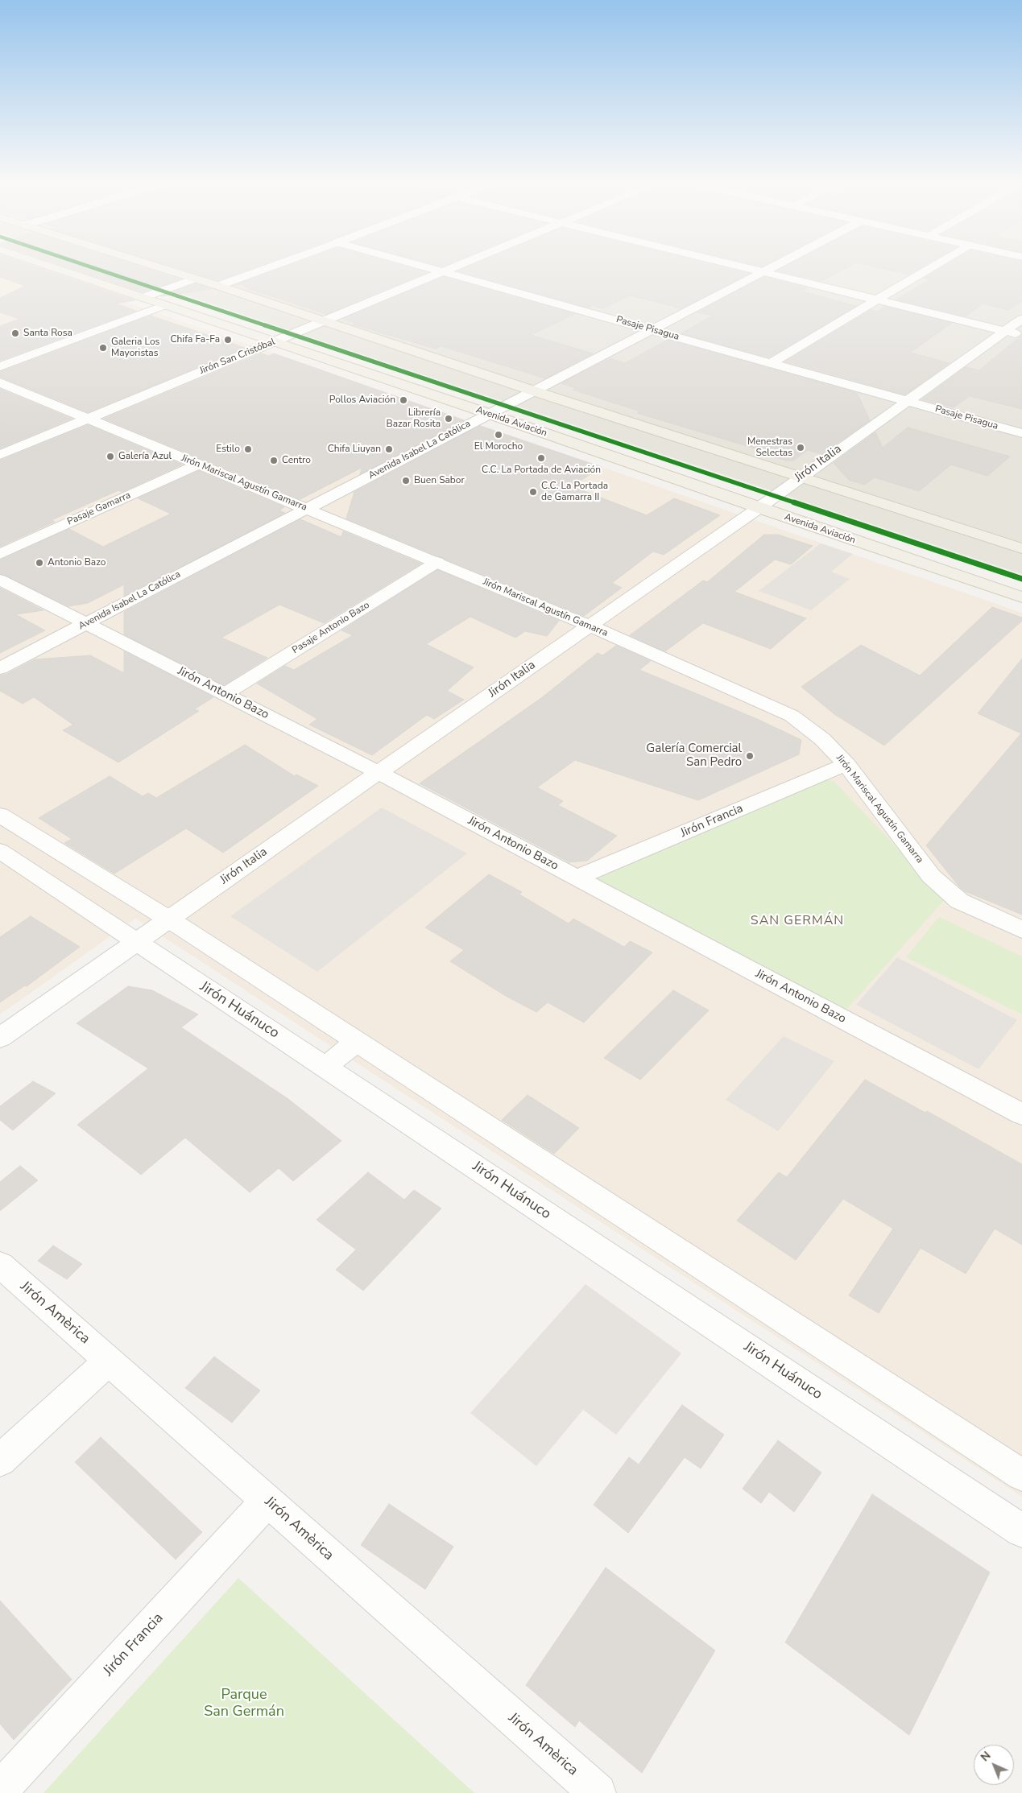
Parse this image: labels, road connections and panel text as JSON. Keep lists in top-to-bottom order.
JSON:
{
  "streets": {
    "main road": ["Avenida Aviación"],
    "street": [
      "Pasaje Pisagua",
      "Jirón San Cristóbal",
      "Avenida Isabel La Católica",
      "Jirón Italia",
      "Jirón Mariscal Agustín Gamarra",
      "Pasaje Gamarra",
      "Pasaje Antonio Bazo",
      "Jirón Antonio Bazo",
      "Jirón Francia",
      "Jirón Huánuco",
      "Jirón Amèrica"
    ]
  },
  "crossings": [
    ["Pasaje Pisagua", "Jirón San Cristóbal"],
    ["Pasaje Pisagua", "Avenida Isabel La Católica"],
    ["Pasaje Pisagua", "Jirón Italia"],
    ["Jirón San Cristóbal", "Avenida Aviación"],
    ["Jirón San Cristóbal", "Jirón Mariscal Agustín Gamarra"],
    ["Avenida Aviación", "Avenida Isabel La Católica"],
    ["Avenida Aviación", "Jirón Italia"],
    ["Avenida Isabel La Católica", "Jirón Mariscal Agustín Gamarra"],
    ["Avenida Isabel La Católica", "Jirón Antonio Bazo"],
    ["Jirón Italia", "Jirón Mariscal Agustín Gamarra"],
    ["Jirón Italia", "Jirón Antonio Bazo"],
    ["Jirón Italia", "Jirón Huánuco"],
    ["Jirón Mariscal Agustín Gamarra", "Pasaje Gamarra"],
    ["Jirón Mariscal Agustín Gamarra", "Pasaje Antonio Bazo"],
    ["Jirón Mariscal Agustín Gamarra", "Jirón Francia"],
    ["Pasaje Antonio Bazo", "Jirón Antonio Bazo"],
    ["Jirón Antonio Bazo", "Jirón Francia"],
    ["Jirón Francia", "Jirón Amèrica"]
  ],
  "districts": ["SAN GERMÁN"],
  "parks": ["Parque San Germán"],
  "places": [
    "Santa Rosa",
    "Chifa Fa-Fa",
    "Galeria Los Mayoristas",
    "Pollos Aviación",
    "Librería Bazar Rosita",
    "El Morocho",
    "Menestras Selectas",
    "Estilo",
    "Chifa Liuyan",
    "Galería Azul",
    "C.C. La Portada de Aviación",
    "Centro",
    "Buen Sabor",
    "C.C. La Portada de Gamarra II",
    "Antonio Bazo",
    "Galería Comercial San Pedro"
  ],
  "north": "top left"
}
